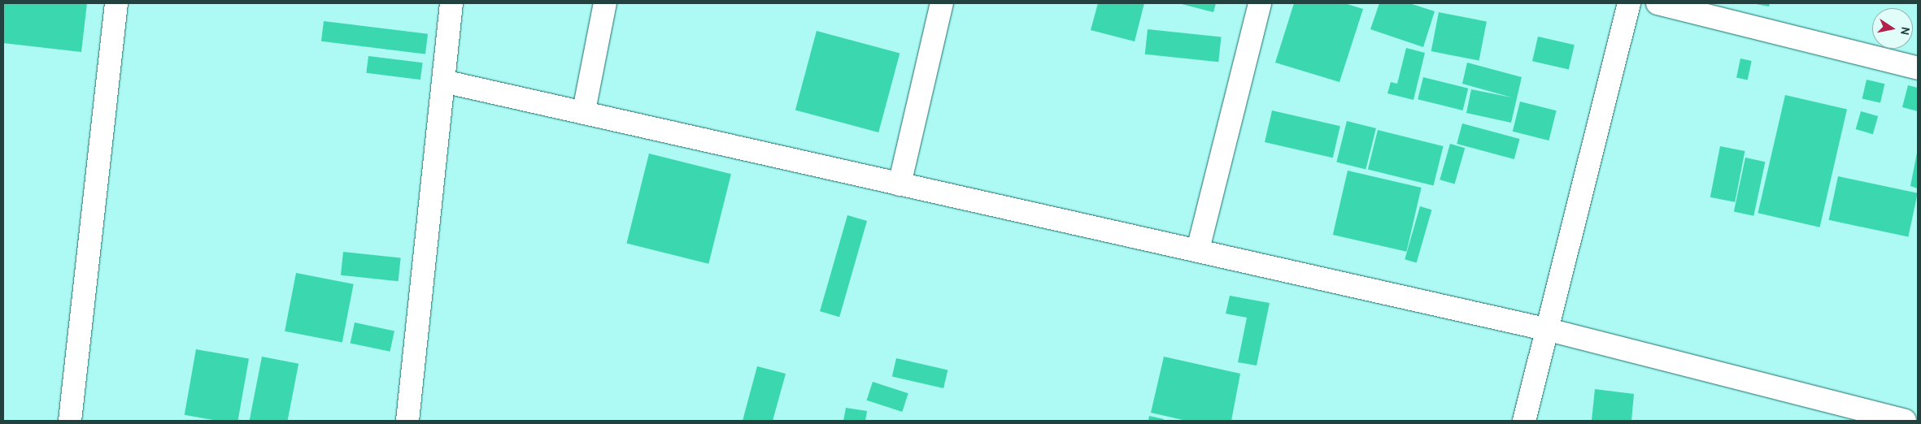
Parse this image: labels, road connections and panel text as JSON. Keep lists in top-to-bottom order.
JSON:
{
  "north": "right"
}
